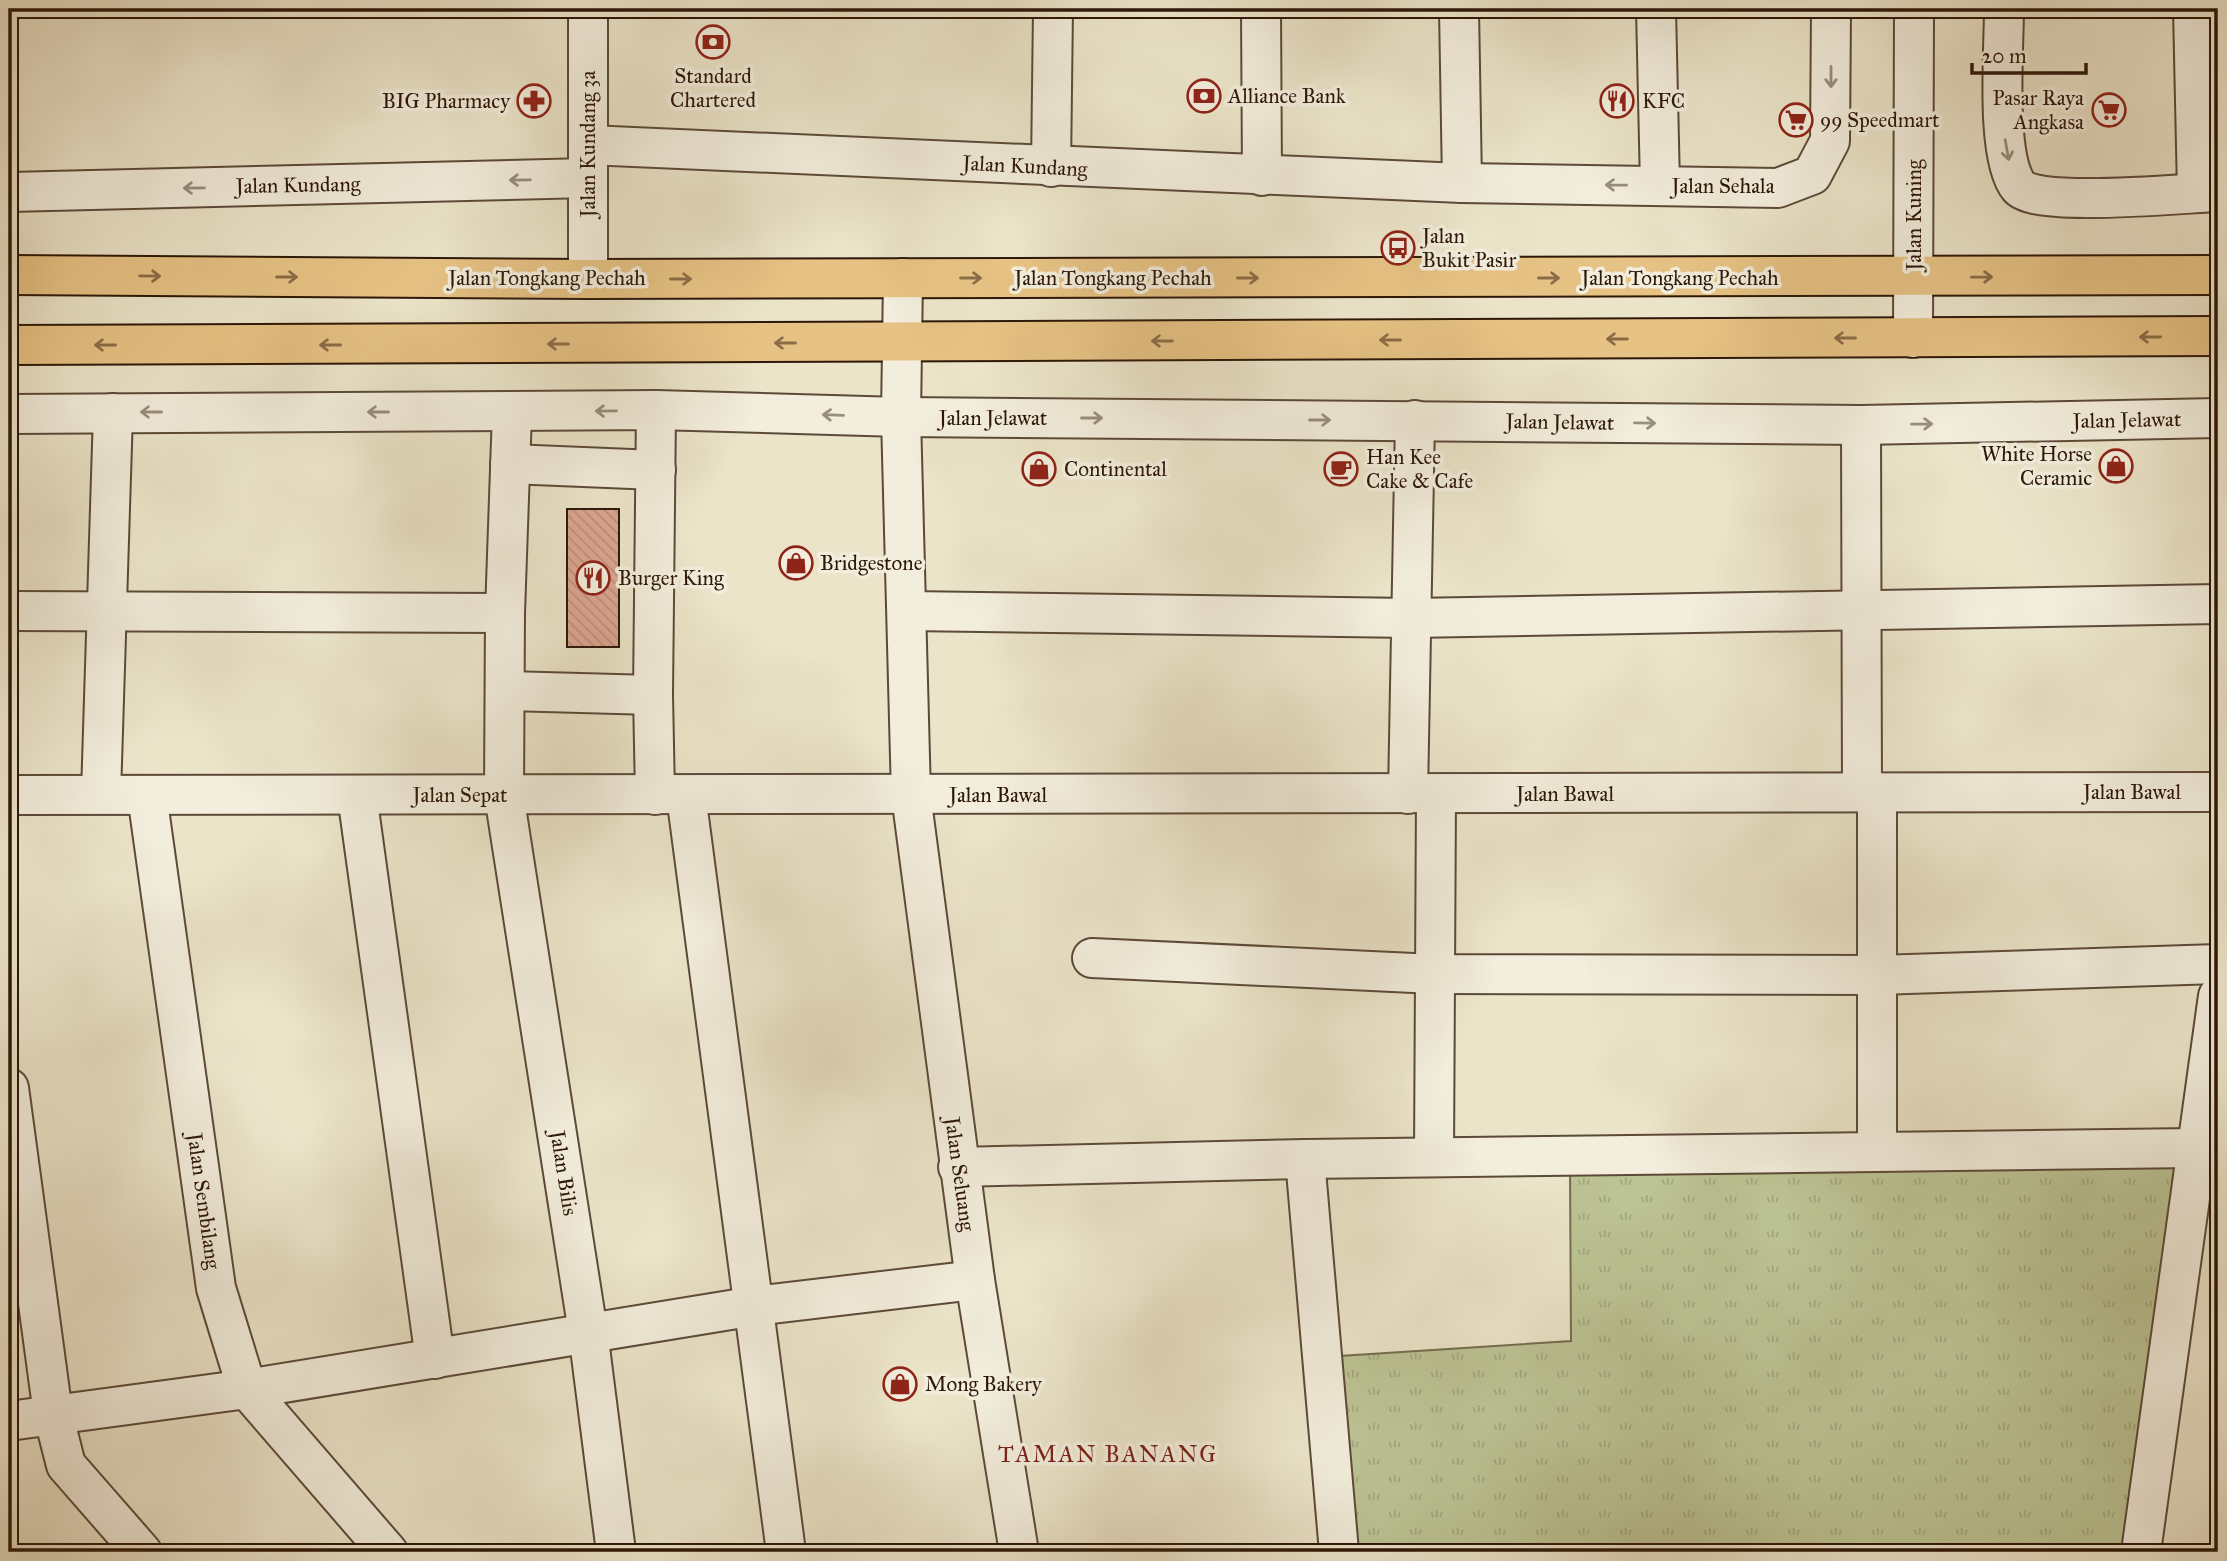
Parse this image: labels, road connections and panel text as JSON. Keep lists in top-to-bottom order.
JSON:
{
  "streets": {
    "main road": ["Jalan Tongkang Pechah"],
    "street": [
      "Jalan Kundang 3a",
      "Jalan Kundang",
      "Jalan Sehala",
      "Jalan Kuning",
      "Jalan Jelawat",
      "Jalan Bawal",
      "Jalan Sepat",
      "Jalan Bilis",
      "Jalan Seluang",
      "Jalan Sembilang"
    ]
  },
  "crossings": [
    ["Jalan Kundang 3a", "Jalan Kundang"],
    ["Jalan Kundang 3a", "Jalan Tongkang Pechah"],
    ["Jalan Kundang", "Jalan Sehala"],
    ["Jalan Kuning", "Jalan Tongkang Pechah"],
    ["Jalan Tongkang Pechah", "Jalan Seluang"],
    ["Jalan Jelawat", "Jalan Bilis"],
    ["Jalan Jelawat", "Jalan Seluang"],
    ["Jalan Bawal", "Jalan Sepat"],
    ["Jalan Bawal", "Jalan Seluang"],
    ["Jalan Sepat", "Jalan Bilis"],
    ["Jalan Sepat", "Jalan Seluang"],
    ["Jalan Sepat", "Jalan Sembilang"]
  ],
  "one_way": ["Jalan Kundang"],
  "districts": ["TAMAN BANANG"],
  "places": {
    "bank": ["Standard Chartered", "Alliance Bank"],
    "pharmacy": ["BIG Pharmacy"],
    "restaurant": ["KFC", "Burger King"],
    "supermarket": ["Pasar Raya Angkasa", "99 Speedmart"],
    "bus stop": ["Jalan Bukit Pasir"],
    "shop": [
      "White Horse Ceramic",
      "Continental",
      "Bridgestone",
      "Mong Bakery"
    ],
    "cafe": ["Han Kee Cake & Cafe"]
  },
  "scale_bar": "20 m"
}
